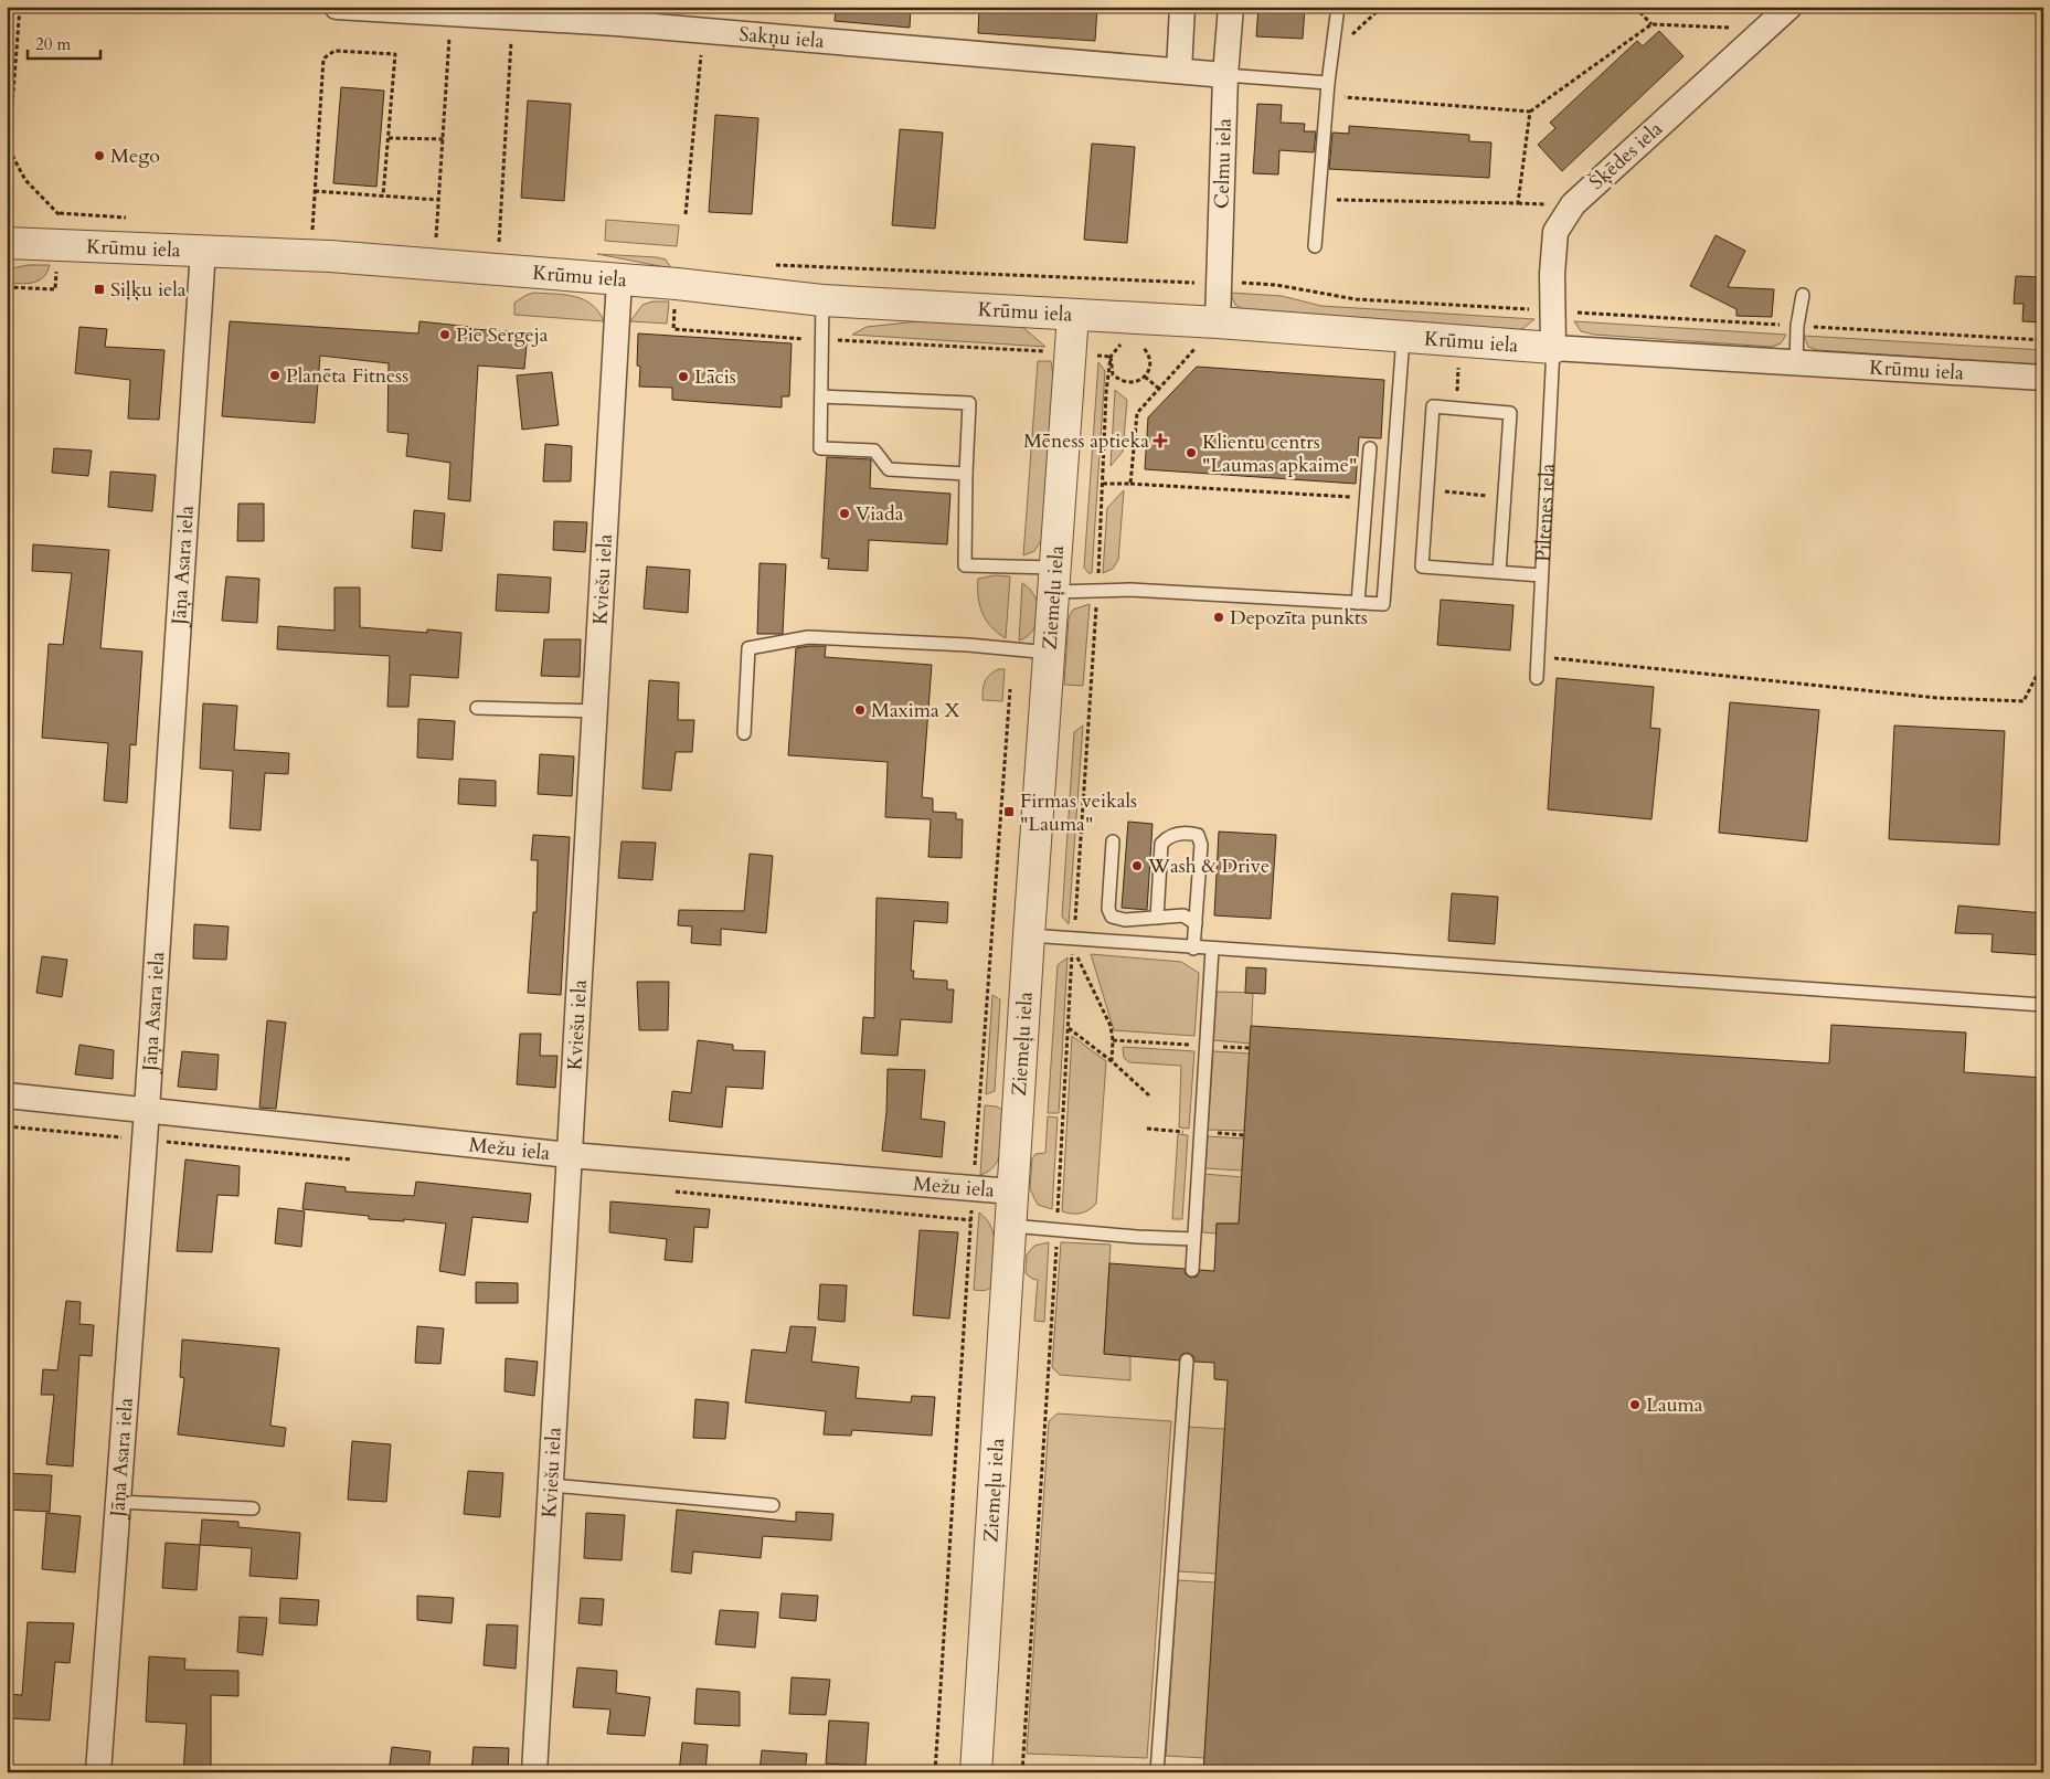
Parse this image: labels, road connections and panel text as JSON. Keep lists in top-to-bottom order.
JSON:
{
  "streets": {
    "street": [
      "Sakņu iela",
      "Šķēdes iela",
      "Celmu iela",
      "Krūmu iela",
      "Jāņa Asara iela",
      "Kviešu iela",
      "Ziemeļu iela",
      "Mežu iela"
    ],
    "lane": ["Piltenes iela"]
  },
  "crossings": [
    ["Sakņu iela", "Celmu iela"],
    ["Šķēdes iela", "Krūmu iela"],
    ["Šķēdes iela", "Piltenes iela"],
    ["Celmu iela", "Krūmu iela"],
    ["Krūmu iela", "Piltenes iela"],
    ["Krūmu iela", "Jāņa Asara iela"],
    ["Krūmu iela", "Kviešu iela"],
    ["Krūmu iela", "Ziemeļu iela"],
    ["Jāņa Asara iela", "Mežu iela"],
    ["Kviešu iela", "Mežu iela"],
    ["Ziemeļu iela", "Mežu iela"]
  ],
  "places": {
    "other": [
      "Mego",
      "Pie Sergeja",
      "Planēta Fitness",
      "Lācis",
      "Klientu centrs \"Laumas apkaime\"",
      "Viada",
      "Depozīta punkts",
      "Maxima X",
      "Wash & Drive",
      "Lauma"
    ],
    "transit": ["Siļķu iela", "Firmas veikals \"Lauma\""],
    "health": ["Mēness aptieka"]
  },
  "scale_bar": "20 m"
}
